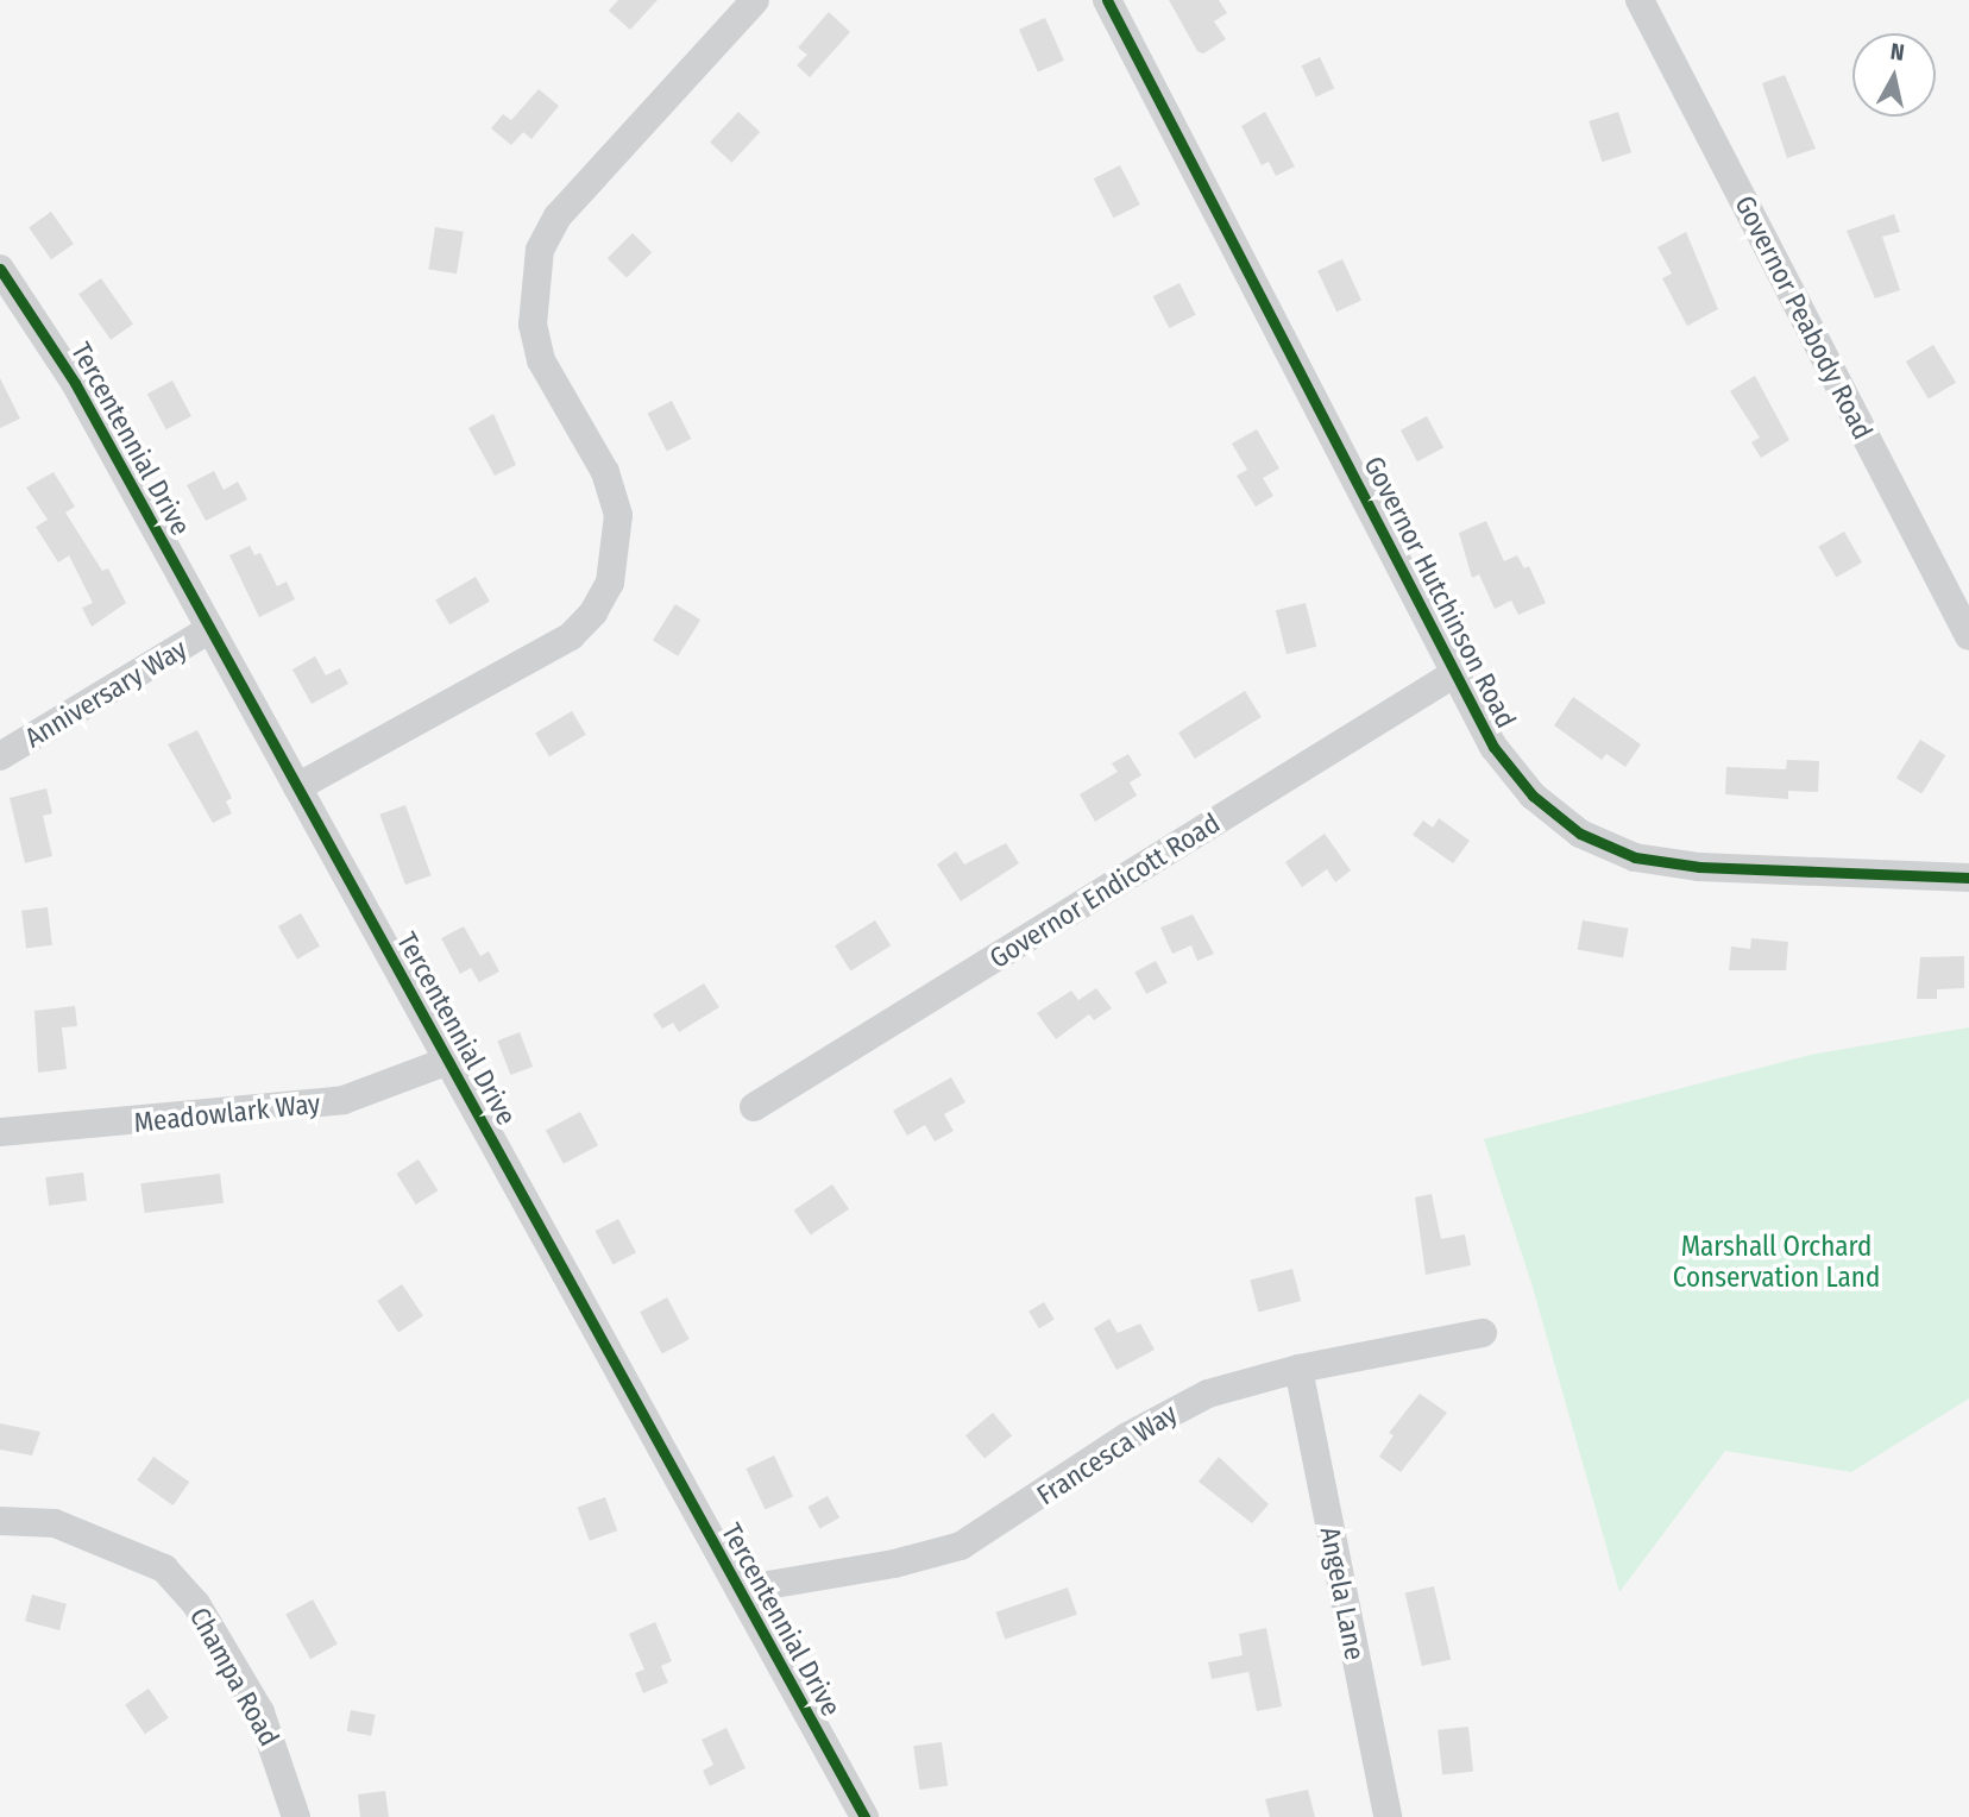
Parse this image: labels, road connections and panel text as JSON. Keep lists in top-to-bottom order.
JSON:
{
  "streets": {
    "street": [
      "Governor Peabody Road",
      "Tercentennial Drive",
      "Governor Hutchinson Road",
      "Anniversary Way",
      "Governor Endicott Road",
      "Meadowlark Way",
      "Francesca Way",
      "Angela Lane",
      "Champa Road"
    ]
  },
  "crossings": [
    ["Tercentennial Drive", "Anniversary Way"],
    ["Tercentennial Drive", "Meadowlark Way"],
    ["Tercentennial Drive", "Francesca Way"],
    ["Governor Hutchinson Road", "Governor Endicott Road"],
    ["Francesca Way", "Angela Lane"]
  ],
  "parks": ["Marshall Orchard Conservation Land"],
  "north": "top"
}
